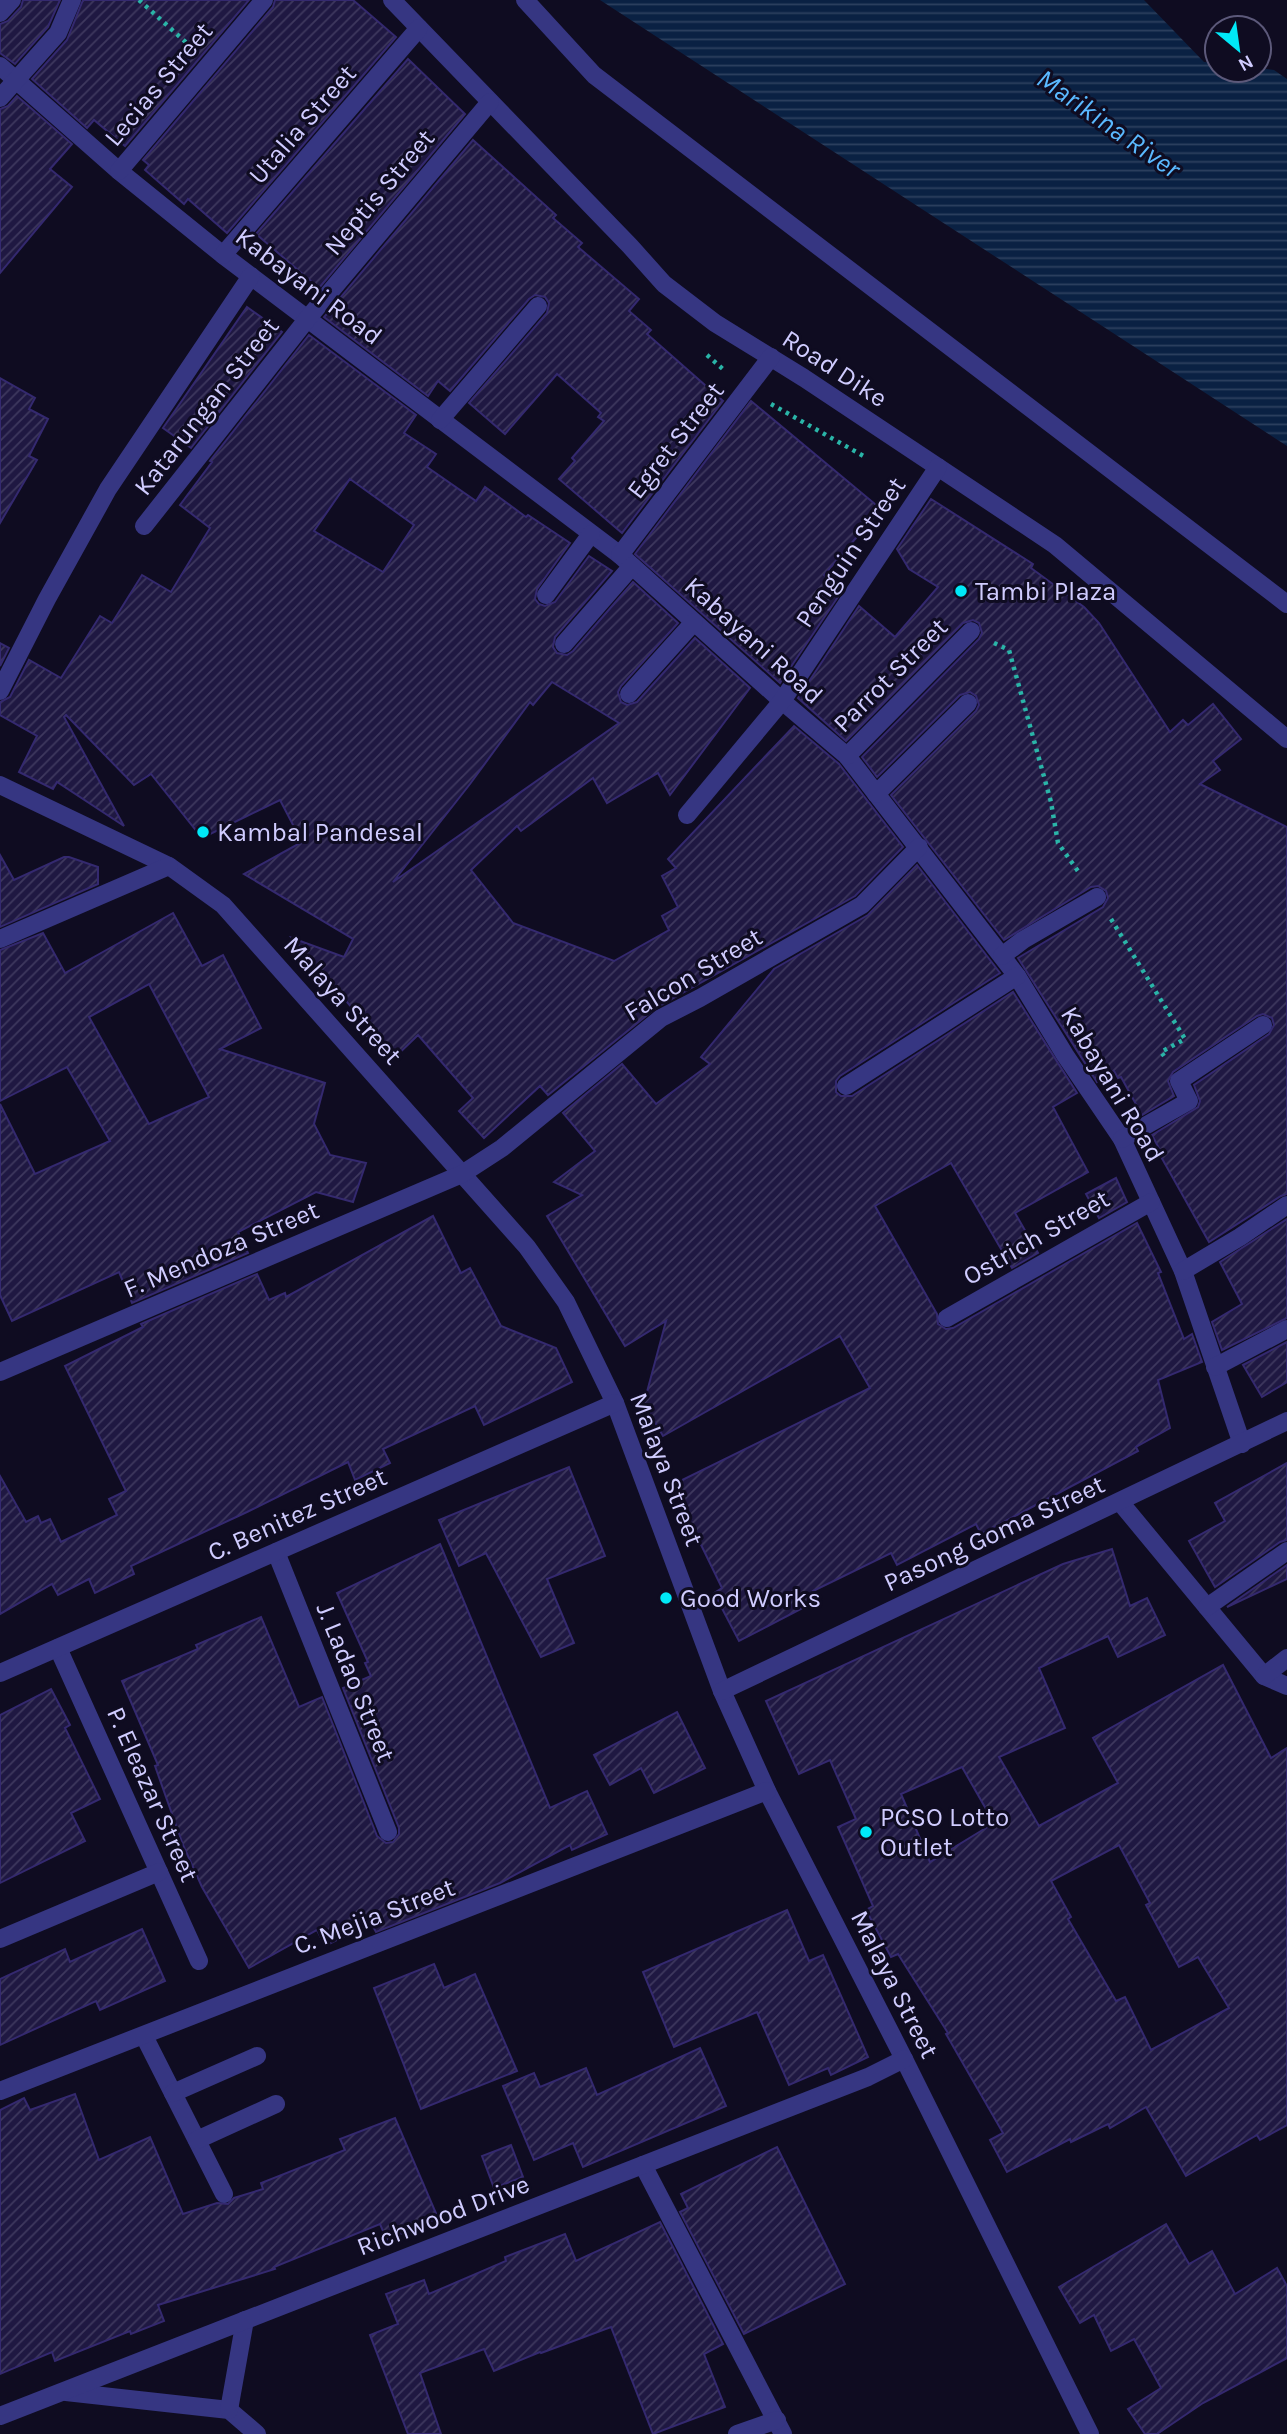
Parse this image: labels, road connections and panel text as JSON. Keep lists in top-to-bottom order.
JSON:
{
  "streets": {
    "street": [
      "Lecias Street",
      "Utalia Street",
      "Neptis Street",
      "Kabayani Road",
      "Road Dike",
      "Katarungan Street",
      "Egret Street",
      "Penguin Street",
      "Parrot Street",
      "Falcon Street",
      "Malaya Street",
      "Ostrich Street",
      "F. Mendoza Street",
      "C. Benitez Street",
      "Pasong Goma Street",
      "J. Ladao Street",
      "P. Eleazar Street",
      "C. Mejia Street",
      "Richwood Drive"
    ]
  },
  "crossings": [
    ["Lecias Street", "Kabayani Road"],
    ["Utalia Street", "Kabayani Road"],
    ["Utalia Street", "Road Dike"],
    ["Neptis Street", "Kabayani Road"],
    ["Neptis Street", "Road Dike"],
    ["Neptis Street", "Katarungan Street"],
    ["Kabayani Road", "Katarungan Street"],
    ["Kabayani Road", "Egret Street"],
    ["Kabayani Road", "Penguin Street"],
    ["Kabayani Road", "Parrot Street"],
    ["Kabayani Road", "Falcon Street"],
    ["Kabayani Road", "Ostrich Street"],
    ["Kabayani Road", "Pasong Goma Street"],
    ["Road Dike", "Egret Street"],
    ["Road Dike", "Penguin Street"],
    ["Falcon Street", "Malaya Street"],
    ["Falcon Street", "F. Mendoza Street"],
    ["Malaya Street", "F. Mendoza Street"],
    ["Malaya Street", "C. Benitez Street"],
    ["Malaya Street", "Pasong Goma Street"],
    ["Malaya Street", "C. Mejia Street"],
    ["Malaya Street", "Richwood Drive"],
    ["C. Benitez Street", "J. Ladao Street"],
    ["C. Benitez Street", "P. Eleazar Street"]
  ],
  "water": ["Marikina River"],
  "places": [
    "Tambi Plaza",
    "Kambal Pandesal",
    "Good Works",
    "PCSO Lotto Outlet"
  ],
  "north": "bottom right"
}
